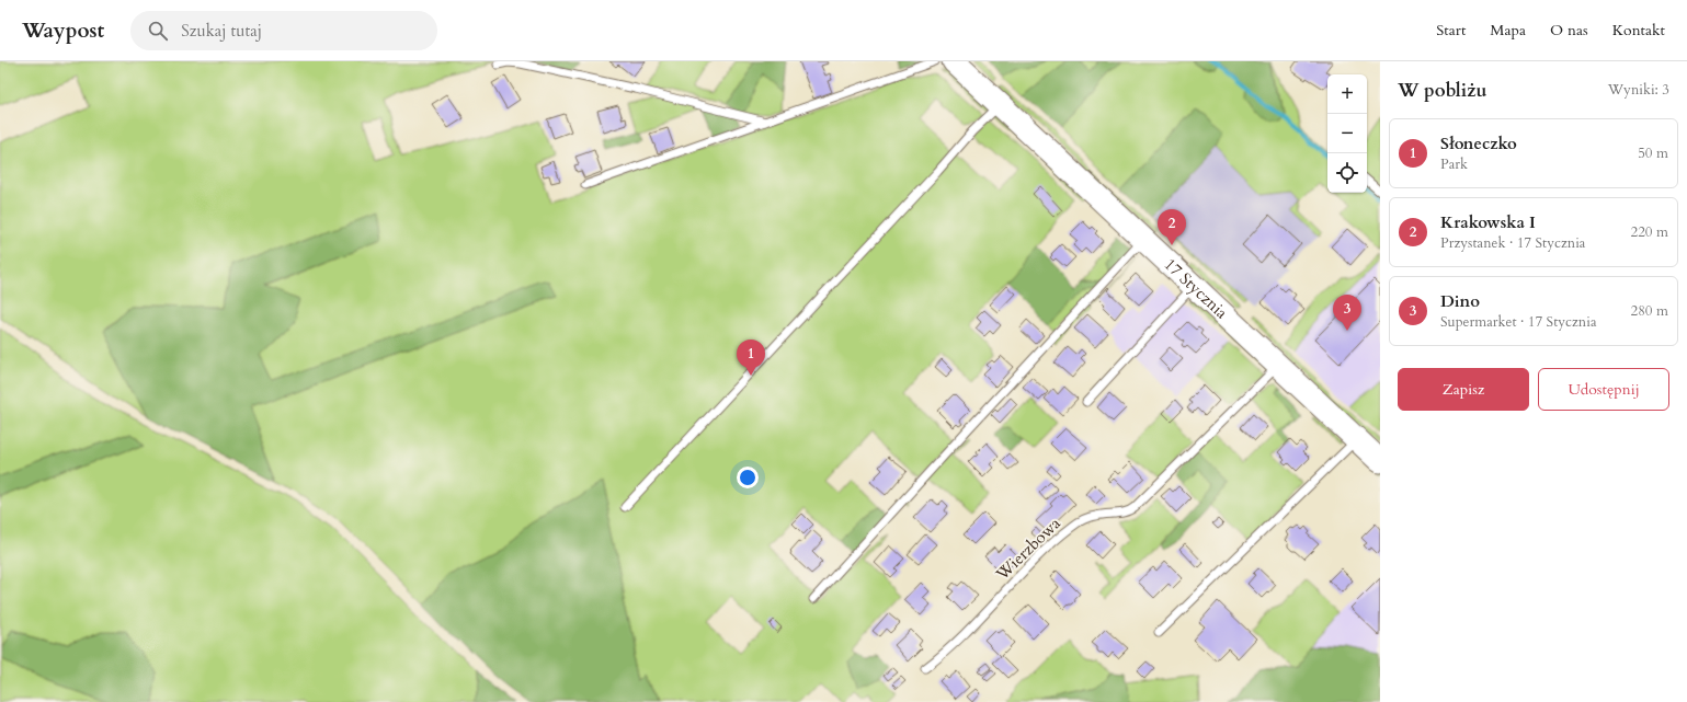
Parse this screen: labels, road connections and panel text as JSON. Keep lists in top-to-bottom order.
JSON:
{
  "streets": {
    "main road": ["17 Stycznia"],
    "lane": ["Wierzbowa"]
  },
  "crossings": [
    ["17 Stycznia", "Wierzbowa"]
  ],
  "page": {
    "header": "Waypost",
    "search": "Szukaj tutaj",
    "nav": [
      "Start",
      "Mapa",
      "O nas",
      "Kontakt"
    ],
    "heading": ["W pobliżu", "Wyniki: 3"],
    "map_buttons": ["+", "−"],
    "list": [
      {
        "mark": "1",
        "name": "Słoneczko",
        "note": "Park",
        "value": "50 m"
      },
      {
        "mark": "2",
        "name": "Krakowska I",
        "note": "Przystanek · 17 Stycznia",
        "value": "220 m"
      },
      {
        "mark": "3",
        "name": "Dino",
        "note": "Supermarket · 17 Stycznia",
        "value": "280 m"
      }
    ],
    "pins": ["2", "3", "1"],
    "buttons": ["Zapisz", "Udostępnij"]
  }
}
